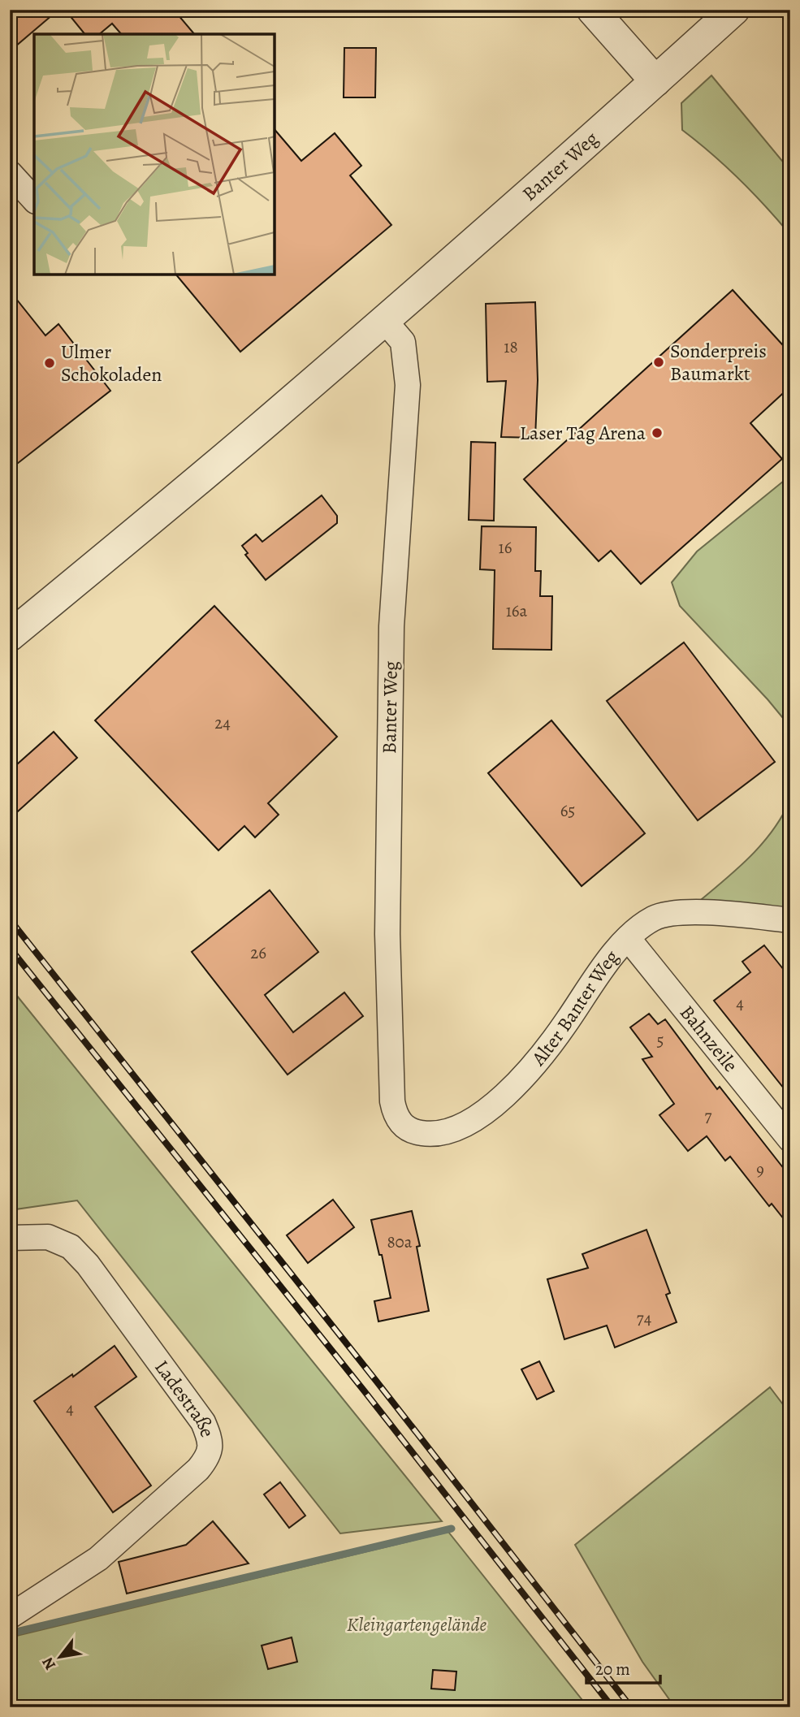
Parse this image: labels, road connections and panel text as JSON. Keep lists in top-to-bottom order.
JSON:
{
  "streets": {
    "street": [
      "Banter Weg",
      "Alter Banter Weg",
      "Bahnzeile",
      "Ladestraße"
    ]
  },
  "crossings": [
    ["Banter Weg", "Alter Banter Weg"],
    ["Alter Banter Weg", "Bahnzeile"]
  ],
  "parks": ["Kleingartengelände"],
  "places": ["Sonderpreis Baumarkt", "Ulmer Schokoladen", "Laser Tag Arena"],
  "house_numbers": [
    "18",
    "16",
    "16a",
    "24",
    "65",
    "26",
    "4",
    "5",
    "7",
    "9",
    "80a",
    "74",
    "4"
  ],
  "scale_bar": "20 m",
  "north": "bottom left"
}
